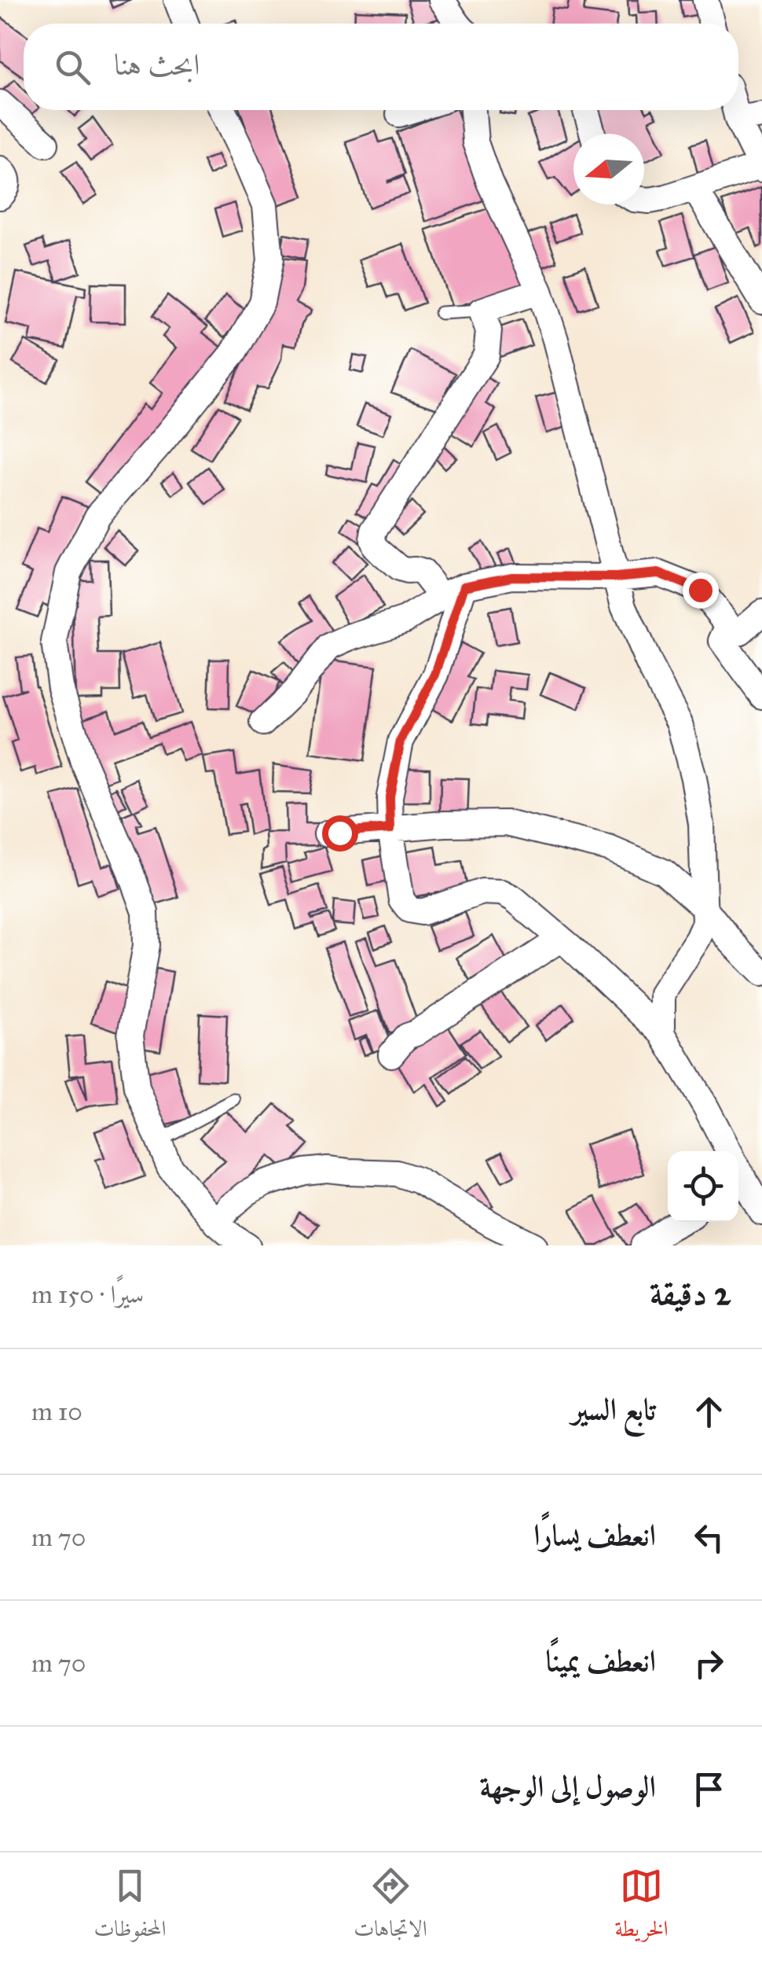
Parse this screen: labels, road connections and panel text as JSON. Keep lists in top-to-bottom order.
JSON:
{
  "north": "left",
  "page": {
    "search": "ابحث هنا",
    "heading": ["2 دقيقة", "سيرًا · 150 m"],
    "list": [
      ["تابع السير", "10 m"],
      ["انعطف يسارًا", "70 m"],
      ["انعطف يمينًا", "70 m"],
      "الوصول إلى الوجهة"
    ],
    "nav": ["الخريطة", "الاتجاهات", "المحفوظات"]
  }
}
